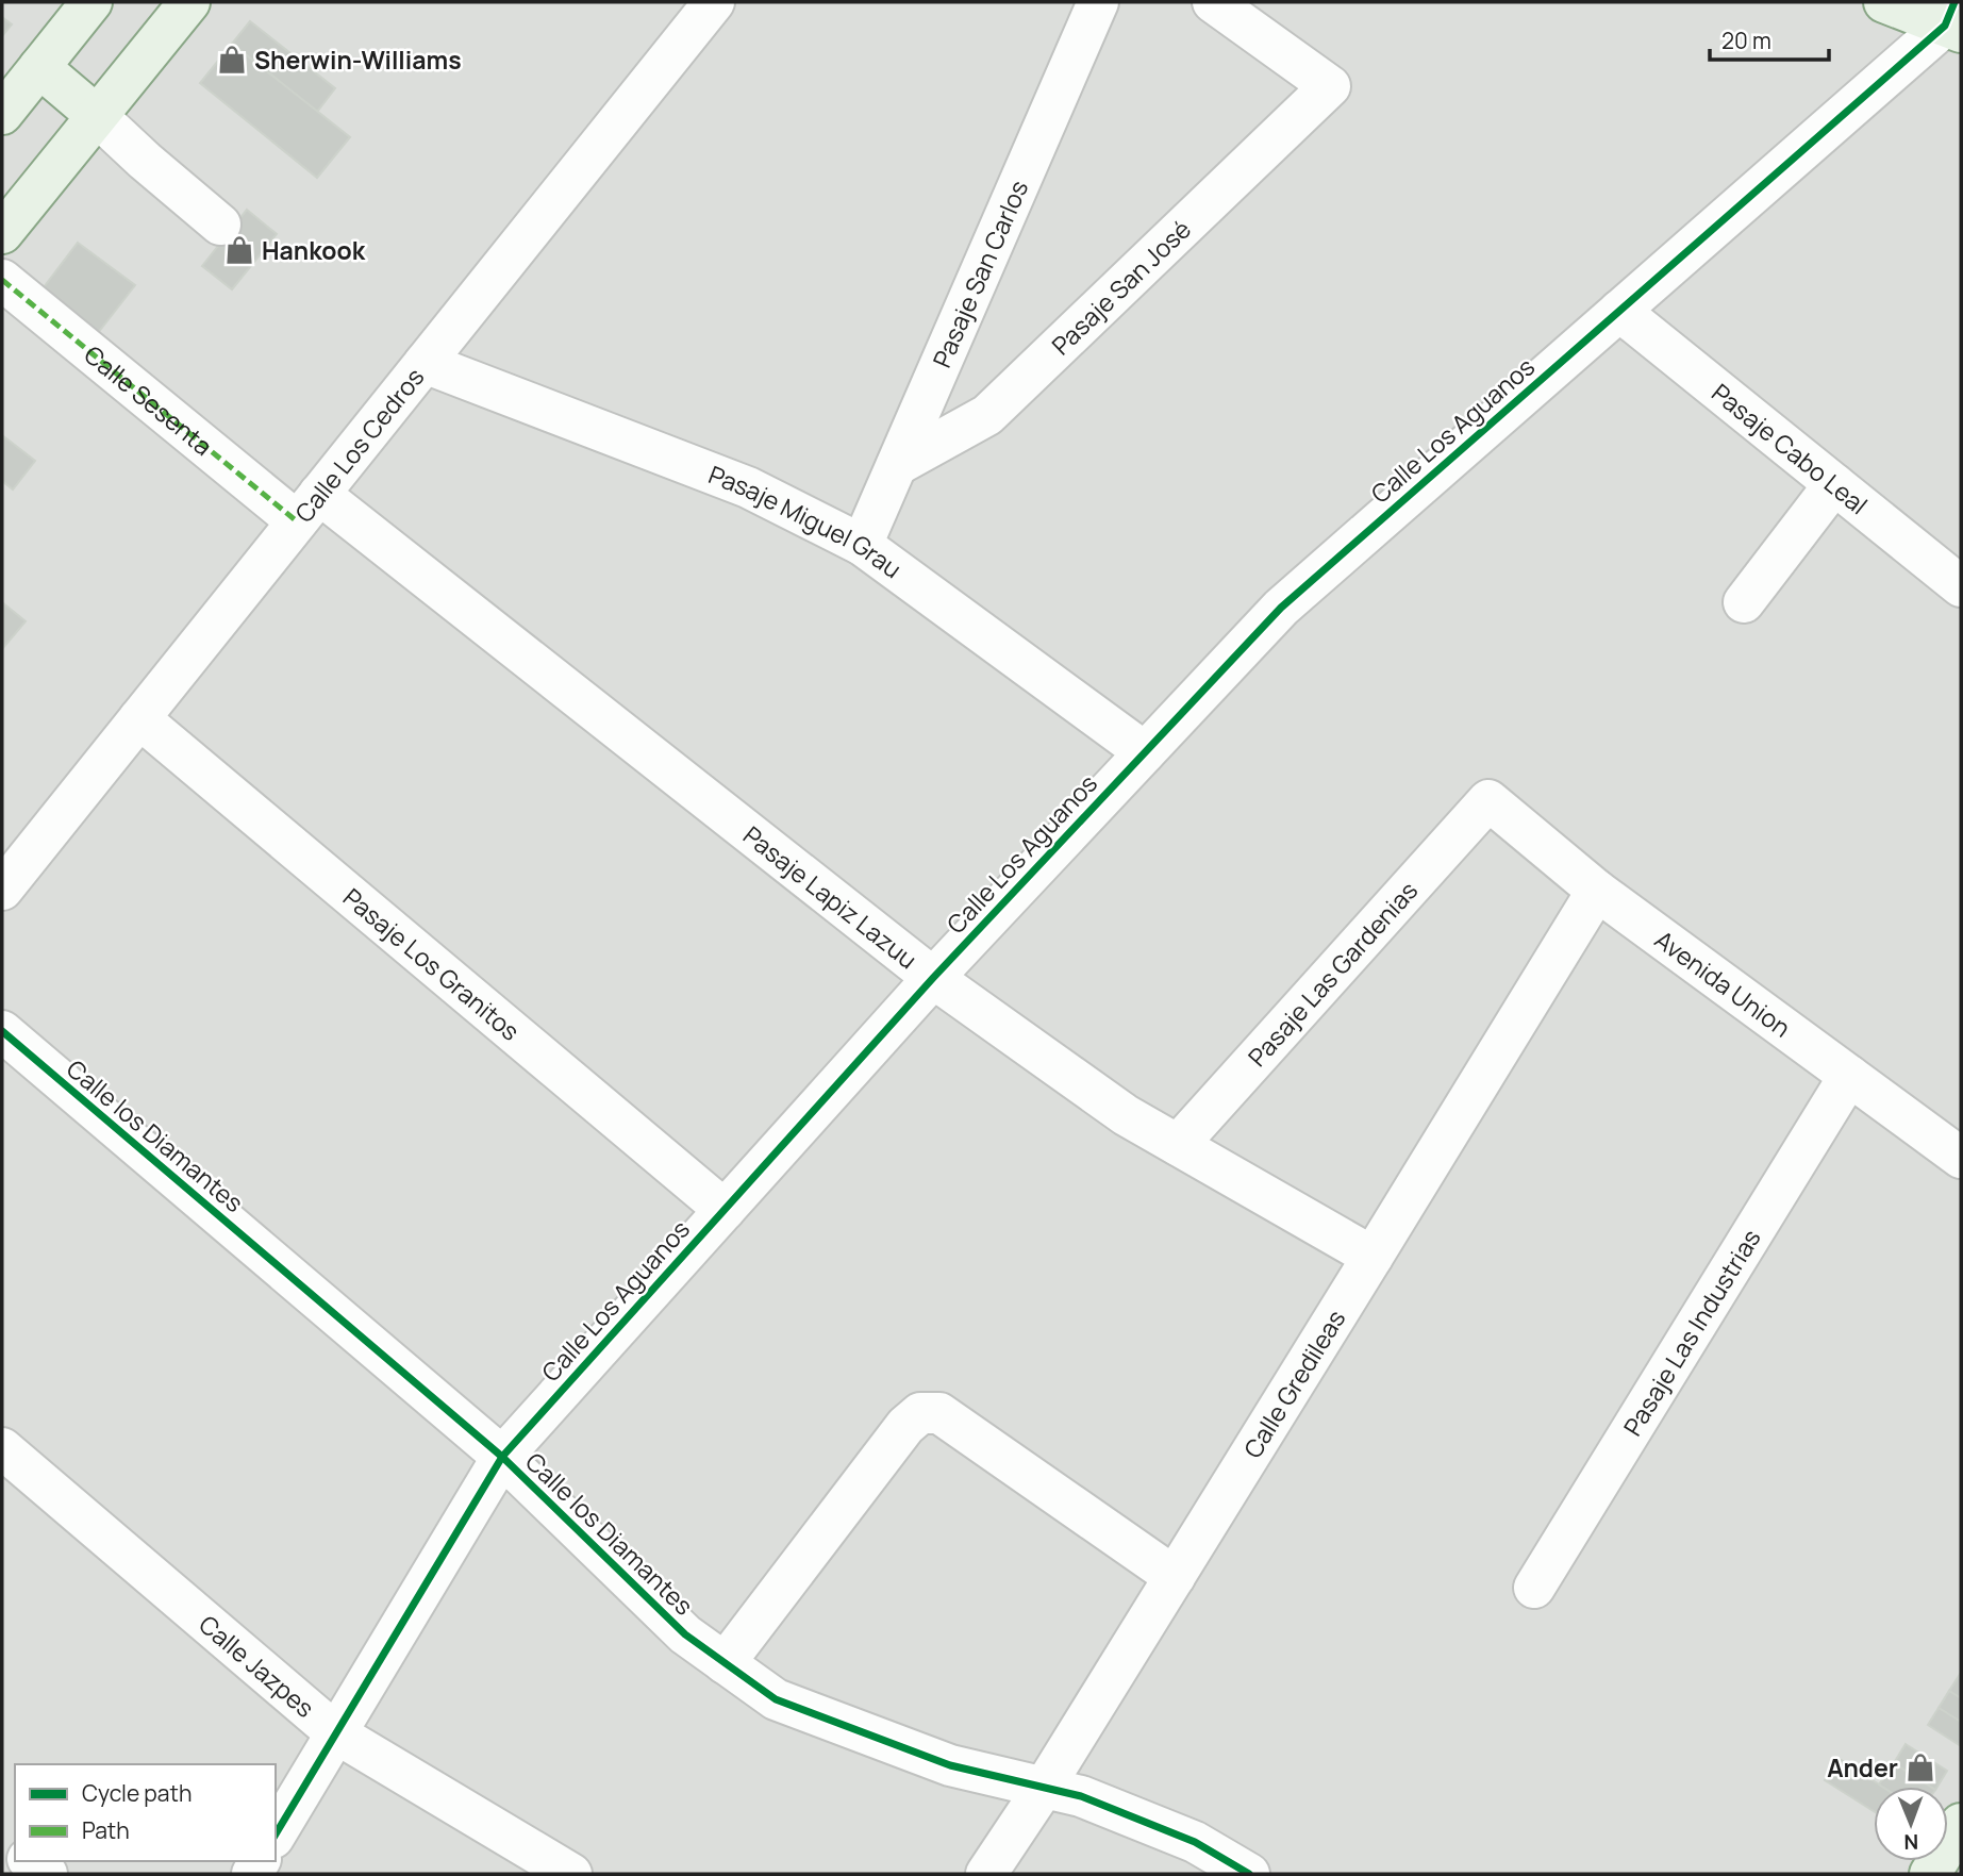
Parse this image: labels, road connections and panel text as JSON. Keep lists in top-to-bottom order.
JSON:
{
  "streets": {
    "street": [
      "Pasaje San Carlos",
      "Pasaje San José",
      "Calle Sesenta",
      "Calle Los Aguanos",
      "Calle Los Cedros",
      "Pasaje Cabo Leal",
      "Pasaje Miguel Grau",
      "Pasaje Lapiz Lazuu",
      "Pasaje Los Granitos",
      "Pasaje Las Gardenias",
      "Avenida Union",
      "Calle los Diamantes",
      "Pasaje Las Industrias",
      "Calle Gredileas",
      "Calle Jazpes"
    ]
  },
  "crossings": [
    ["Pasaje San Carlos", "Pasaje San José"],
    ["Pasaje San Carlos", "Pasaje Miguel Grau"],
    ["Calle Sesenta", "Calle Los Cedros"],
    ["Calle Sesenta", "Pasaje Lapiz Lazuu"],
    ["Calle Los Aguanos", "Pasaje Cabo Leal"],
    ["Calle Los Aguanos", "Pasaje Miguel Grau"],
    ["Calle Los Aguanos", "Pasaje Lapiz Lazuu"],
    ["Calle Los Aguanos", "Pasaje Los Granitos"],
    ["Calle Los Aguanos", "Calle los Diamantes"],
    ["Calle Los Aguanos", "Calle Jazpes"],
    ["Calle Los Cedros", "Pasaje Miguel Grau"],
    ["Calle Los Cedros", "Pasaje Lapiz Lazuu"],
    ["Calle Los Cedros", "Pasaje Los Granitos"],
    ["Pasaje Lapiz Lazuu", "Pasaje Las Gardenias"],
    ["Pasaje Lapiz Lazuu", "Calle Gredileas"],
    ["Pasaje Las Gardenias", "Avenida Union"],
    ["Avenida Union", "Pasaje Las Industrias"],
    ["Avenida Union", "Calle Gredileas"],
    ["Calle los Diamantes", "Calle Gredileas"]
  ],
  "places": {
    "shop": ["Sherwin-Williams", "Hankook", "Ander"]
  },
  "legend": ["Cycle path", "Path"],
  "scale_bar": "20 m",
  "north": "bottom"
}
